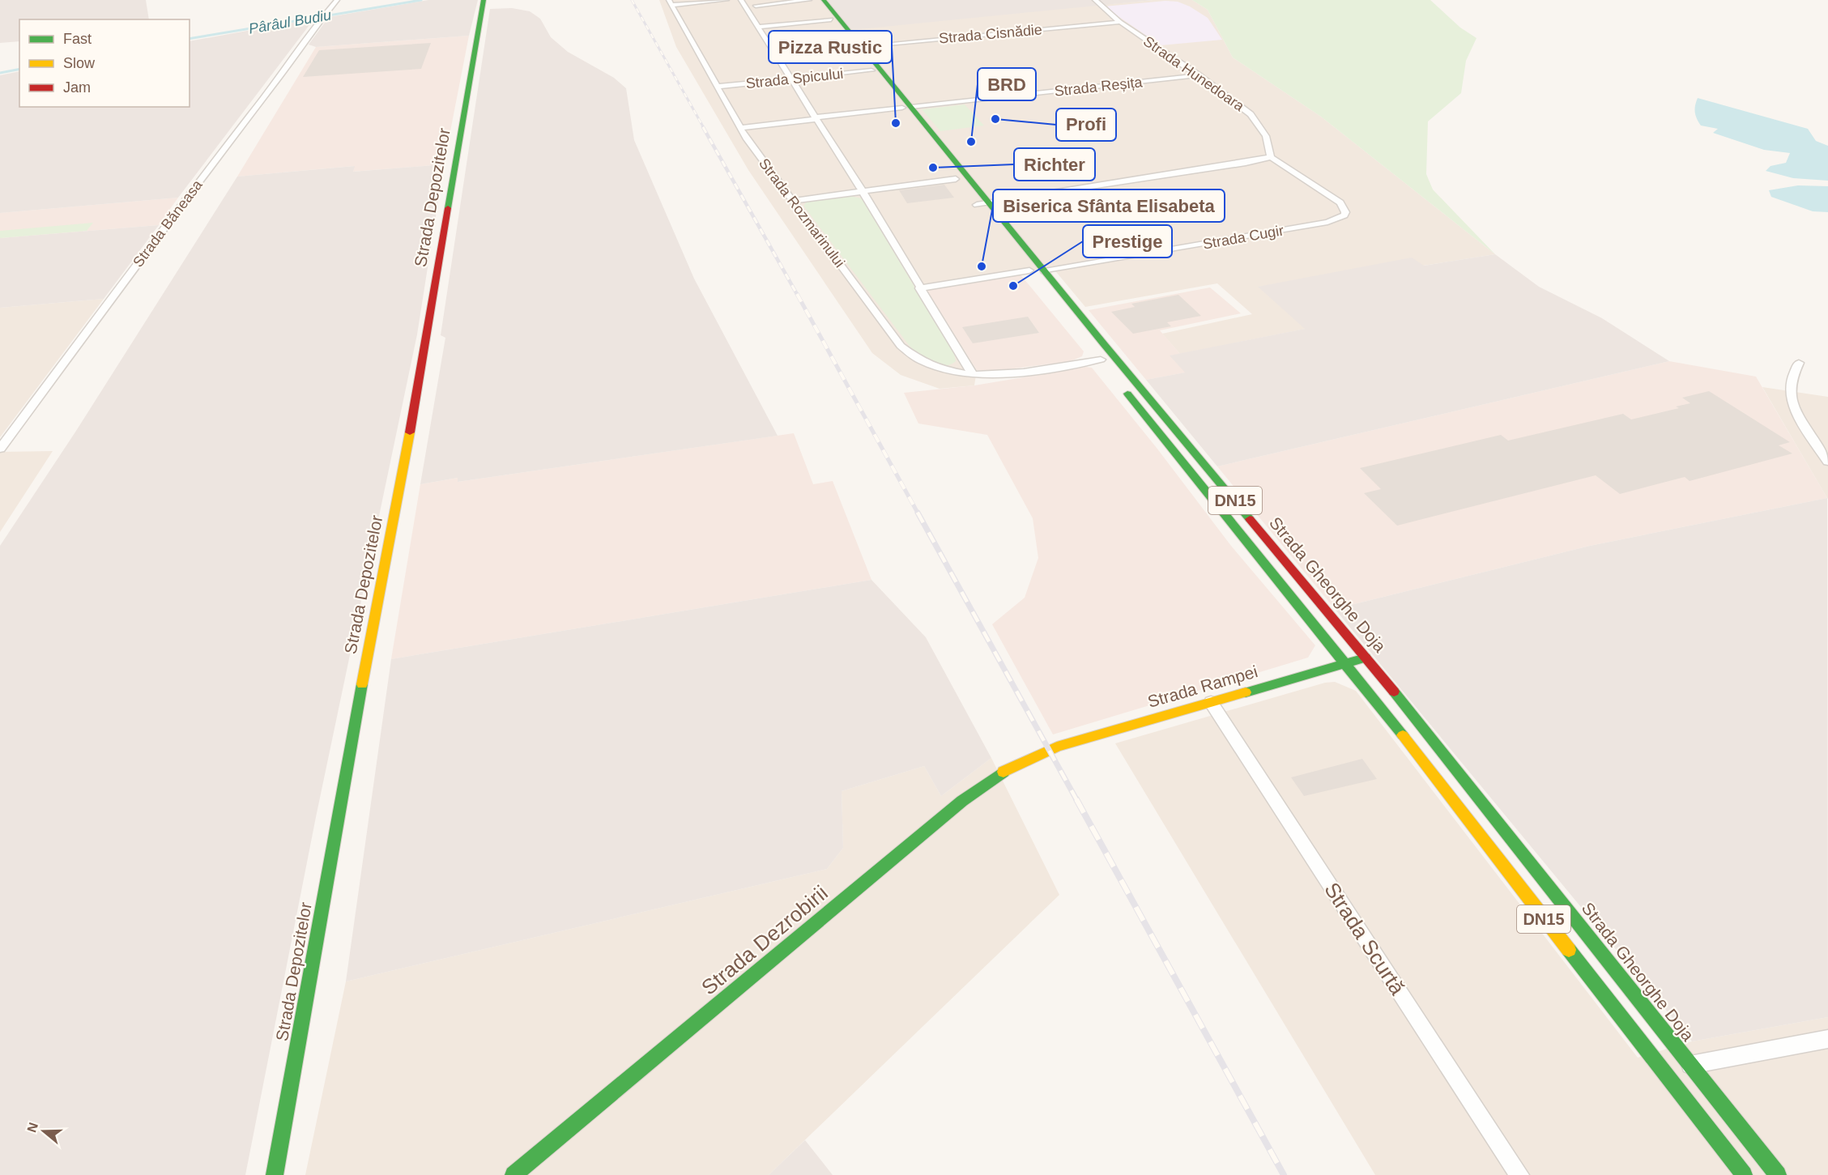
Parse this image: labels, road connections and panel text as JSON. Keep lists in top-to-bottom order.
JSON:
{
  "streets": {
    "main road": [
      "Strada Depozitelor",
      "DN15",
      "Strada Gheorghe Doja",
      "Strada Rampei",
      "Strada Dezrobirii"
    ],
    "street": [
      "Strada Cisnădie",
      "Strada Hunedoara",
      "Strada Spicului",
      "Strada Reșița",
      "Strada Rozmarinului",
      "Strada Băneasa",
      "Strada Cugir",
      "Strada Scurtă"
    ]
  },
  "crossings": [
    ["Strada Cisnădie", "Strada Hunedoara"],
    ["Strada Cisnădie", "Strada Gheorghe Doja"],
    ["Strada Hunedoara", "Strada Reșița"],
    ["Strada Hunedoara", "Strada Cugir"],
    ["Strada Spicului", "Strada Rozmarinului"],
    ["Strada Spicului", "Strada Gheorghe Doja"],
    ["Strada Reșița", "Strada Rozmarinului"],
    ["Strada Reșița", "Strada Gheorghe Doja"],
    ["Strada Cugir", "Strada Gheorghe Doja"],
    ["Strada Gheorghe Doja", "Strada Rampei"],
    ["Strada Rampei", "Strada Scurtă"],
    ["Strada Rampei", "Strada Dezrobirii"]
  ],
  "water": ["Pârâul Budiu"],
  "places": [
    "Profi",
    "Pizza Rustic",
    "BRD",
    "Richter",
    "Biserica Sfânta Elisabeta",
    "Prestige"
  ],
  "legend": ["Fast", "Slow", "Jam"],
  "north": "left"
}
